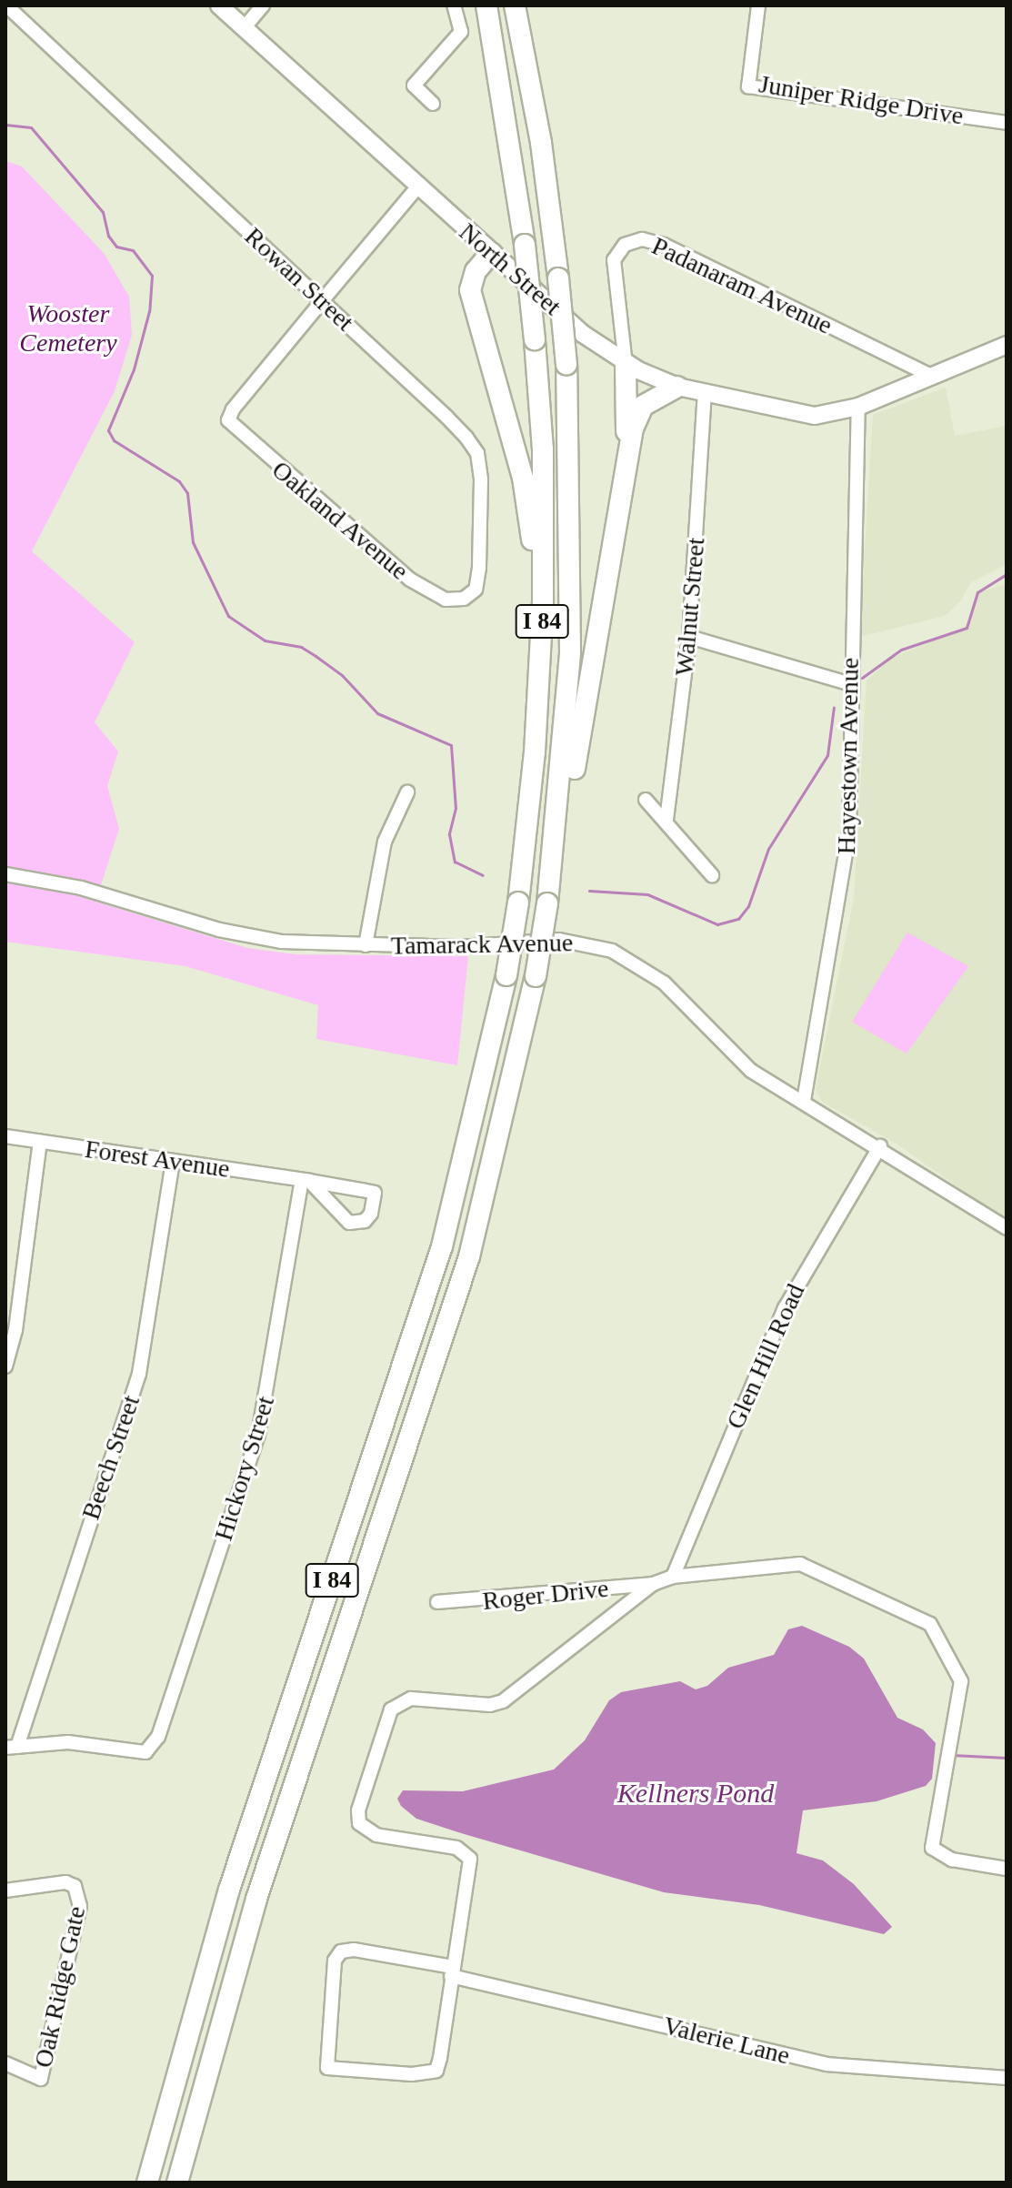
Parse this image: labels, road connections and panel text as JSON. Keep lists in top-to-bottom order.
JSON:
{
  "streets": {
    "highway": ["I 84"],
    "main road": ["North Street"],
    "street": [
      "Juniper Ridge Drive",
      "Rowan Street",
      "Padanaram Avenue",
      "Oakland Avenue",
      "Walnut Street",
      "Hayestown Avenue",
      "Tamarack Avenue",
      "Forest Avenue",
      "Glen Hill Road",
      "Beech Street",
      "Hickory Street",
      "Roger Drive",
      "Oak Ridge Gate",
      "Valerie Lane"
    ]
  },
  "crossings": [
    ["North Street", "Padanaram Avenue"],
    ["North Street", "Walnut Street"],
    ["North Street", "Hayestown Avenue"],
    ["Rowan Street", "Oakland Avenue"],
    ["Hayestown Avenue", "Tamarack Avenue"],
    ["Tamarack Avenue", "Glen Hill Road"],
    ["Forest Avenue", "Beech Street"],
    ["Forest Avenue", "Hickory Street"],
    ["Beech Street", "Hickory Street"]
  ],
  "water": ["Kellners Pond"],
  "parks": ["Wooster Cemetery"]
}
